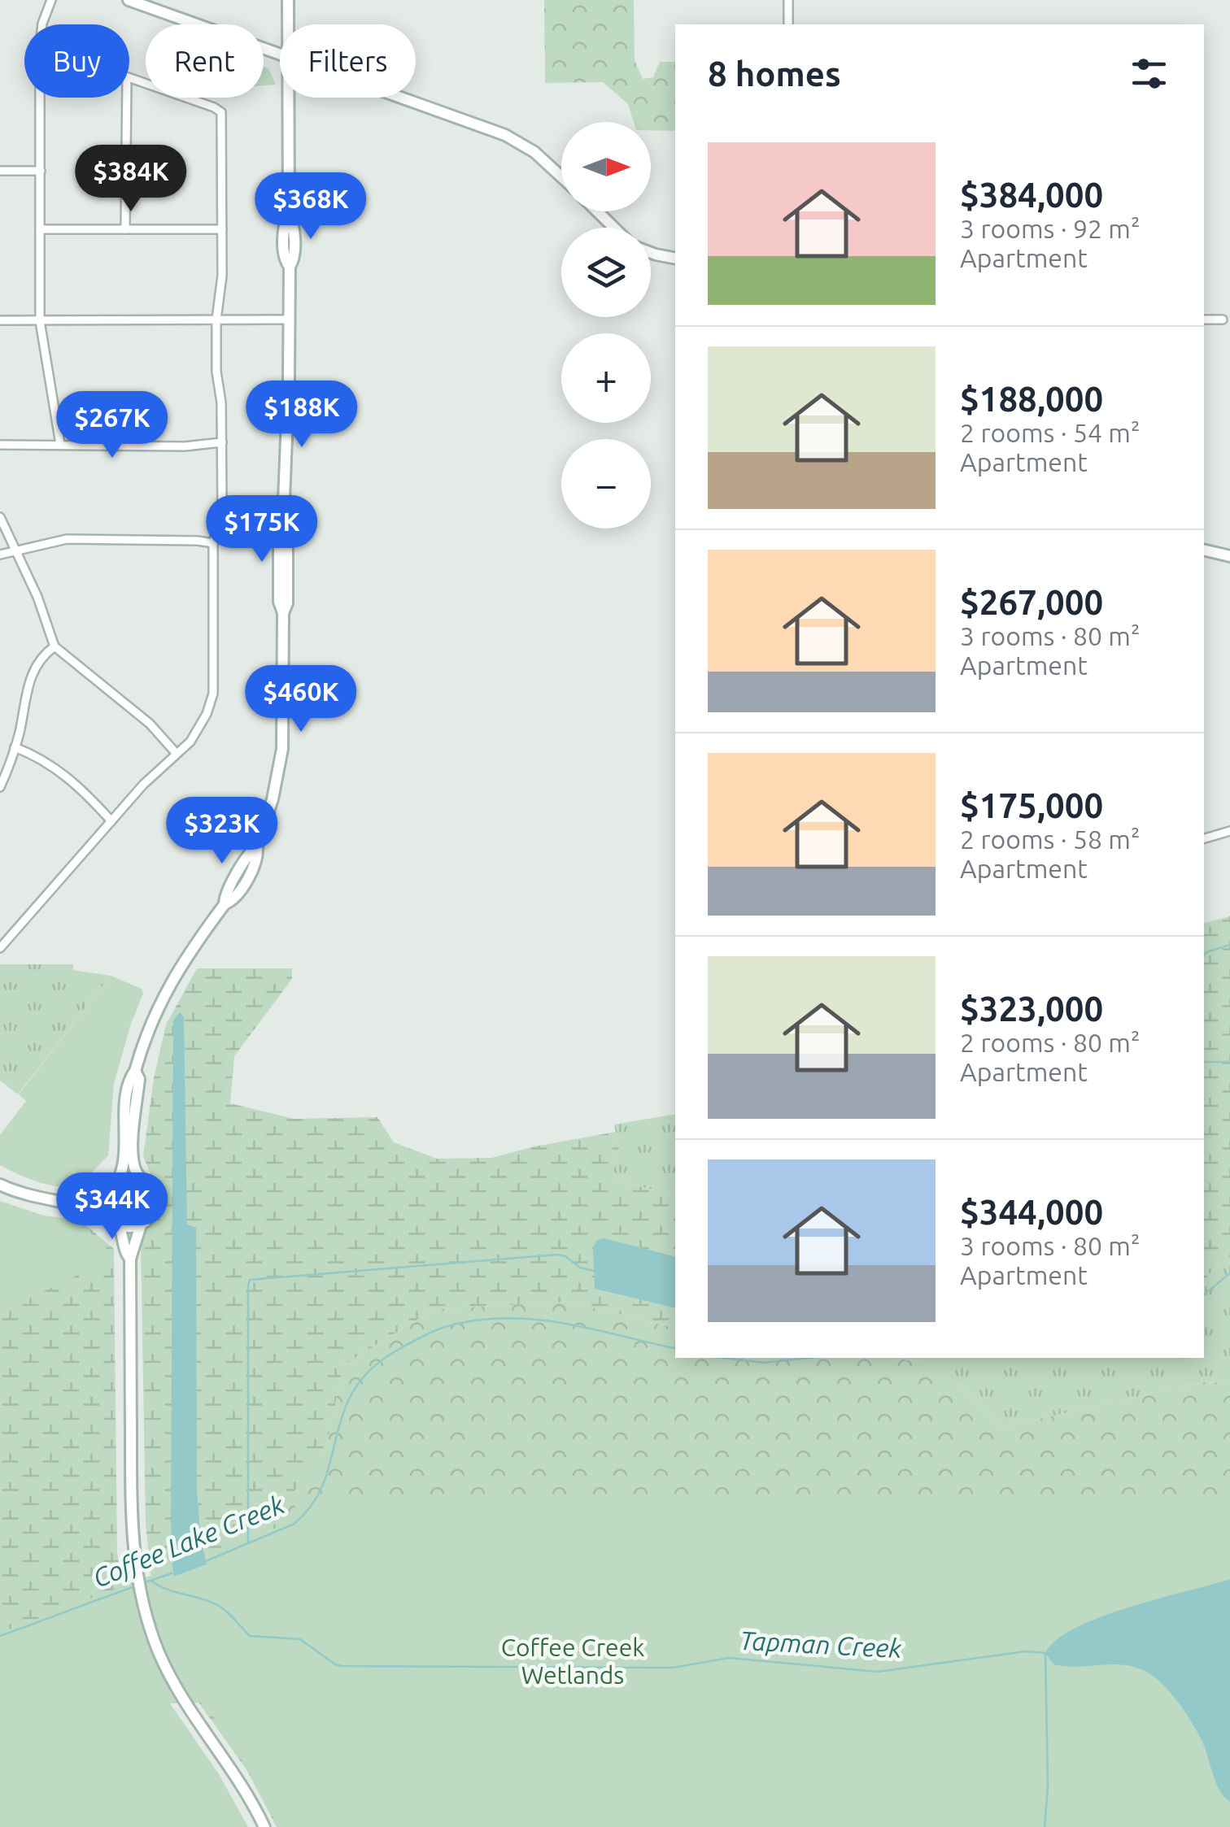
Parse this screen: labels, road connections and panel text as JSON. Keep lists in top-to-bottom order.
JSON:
{
  "water": ["Coffee Lake Creek", "Tapman Creek"],
  "parks": ["Coffee Creek Wetlands"],
  "north": "right",
  "page": {
    "chip": ["Buy", "Rent", "Filters"],
    "heading": "8 homes",
    "map_buttons": ["+", "−"],
    "list": [
      {
        "name": "$384,000",
        "note": "3 rooms · 92 m² · Apartment"
      },
      {
        "name": "$188,000",
        "note": "2 rooms · 54 m² · Apartment"
      },
      {
        "name": "$267,000",
        "note": "3 rooms · 80 m² · Apartment"
      },
      {
        "name": "$175,000",
        "note": "2 rooms · 58 m² · Apartment"
      },
      {
        "name": "$323,000",
        "note": "2 rooms · 80 m² · Apartment"
      },
      {
        "name": "$344,000",
        "note": "3 rooms · 80 m² · Apartment"
      }
    ],
    "price": [
      "$384K",
      "$368K",
      "$188K",
      "$267K",
      "$175K",
      "$460K",
      "$323K",
      "$344K"
    ]
  }
}
